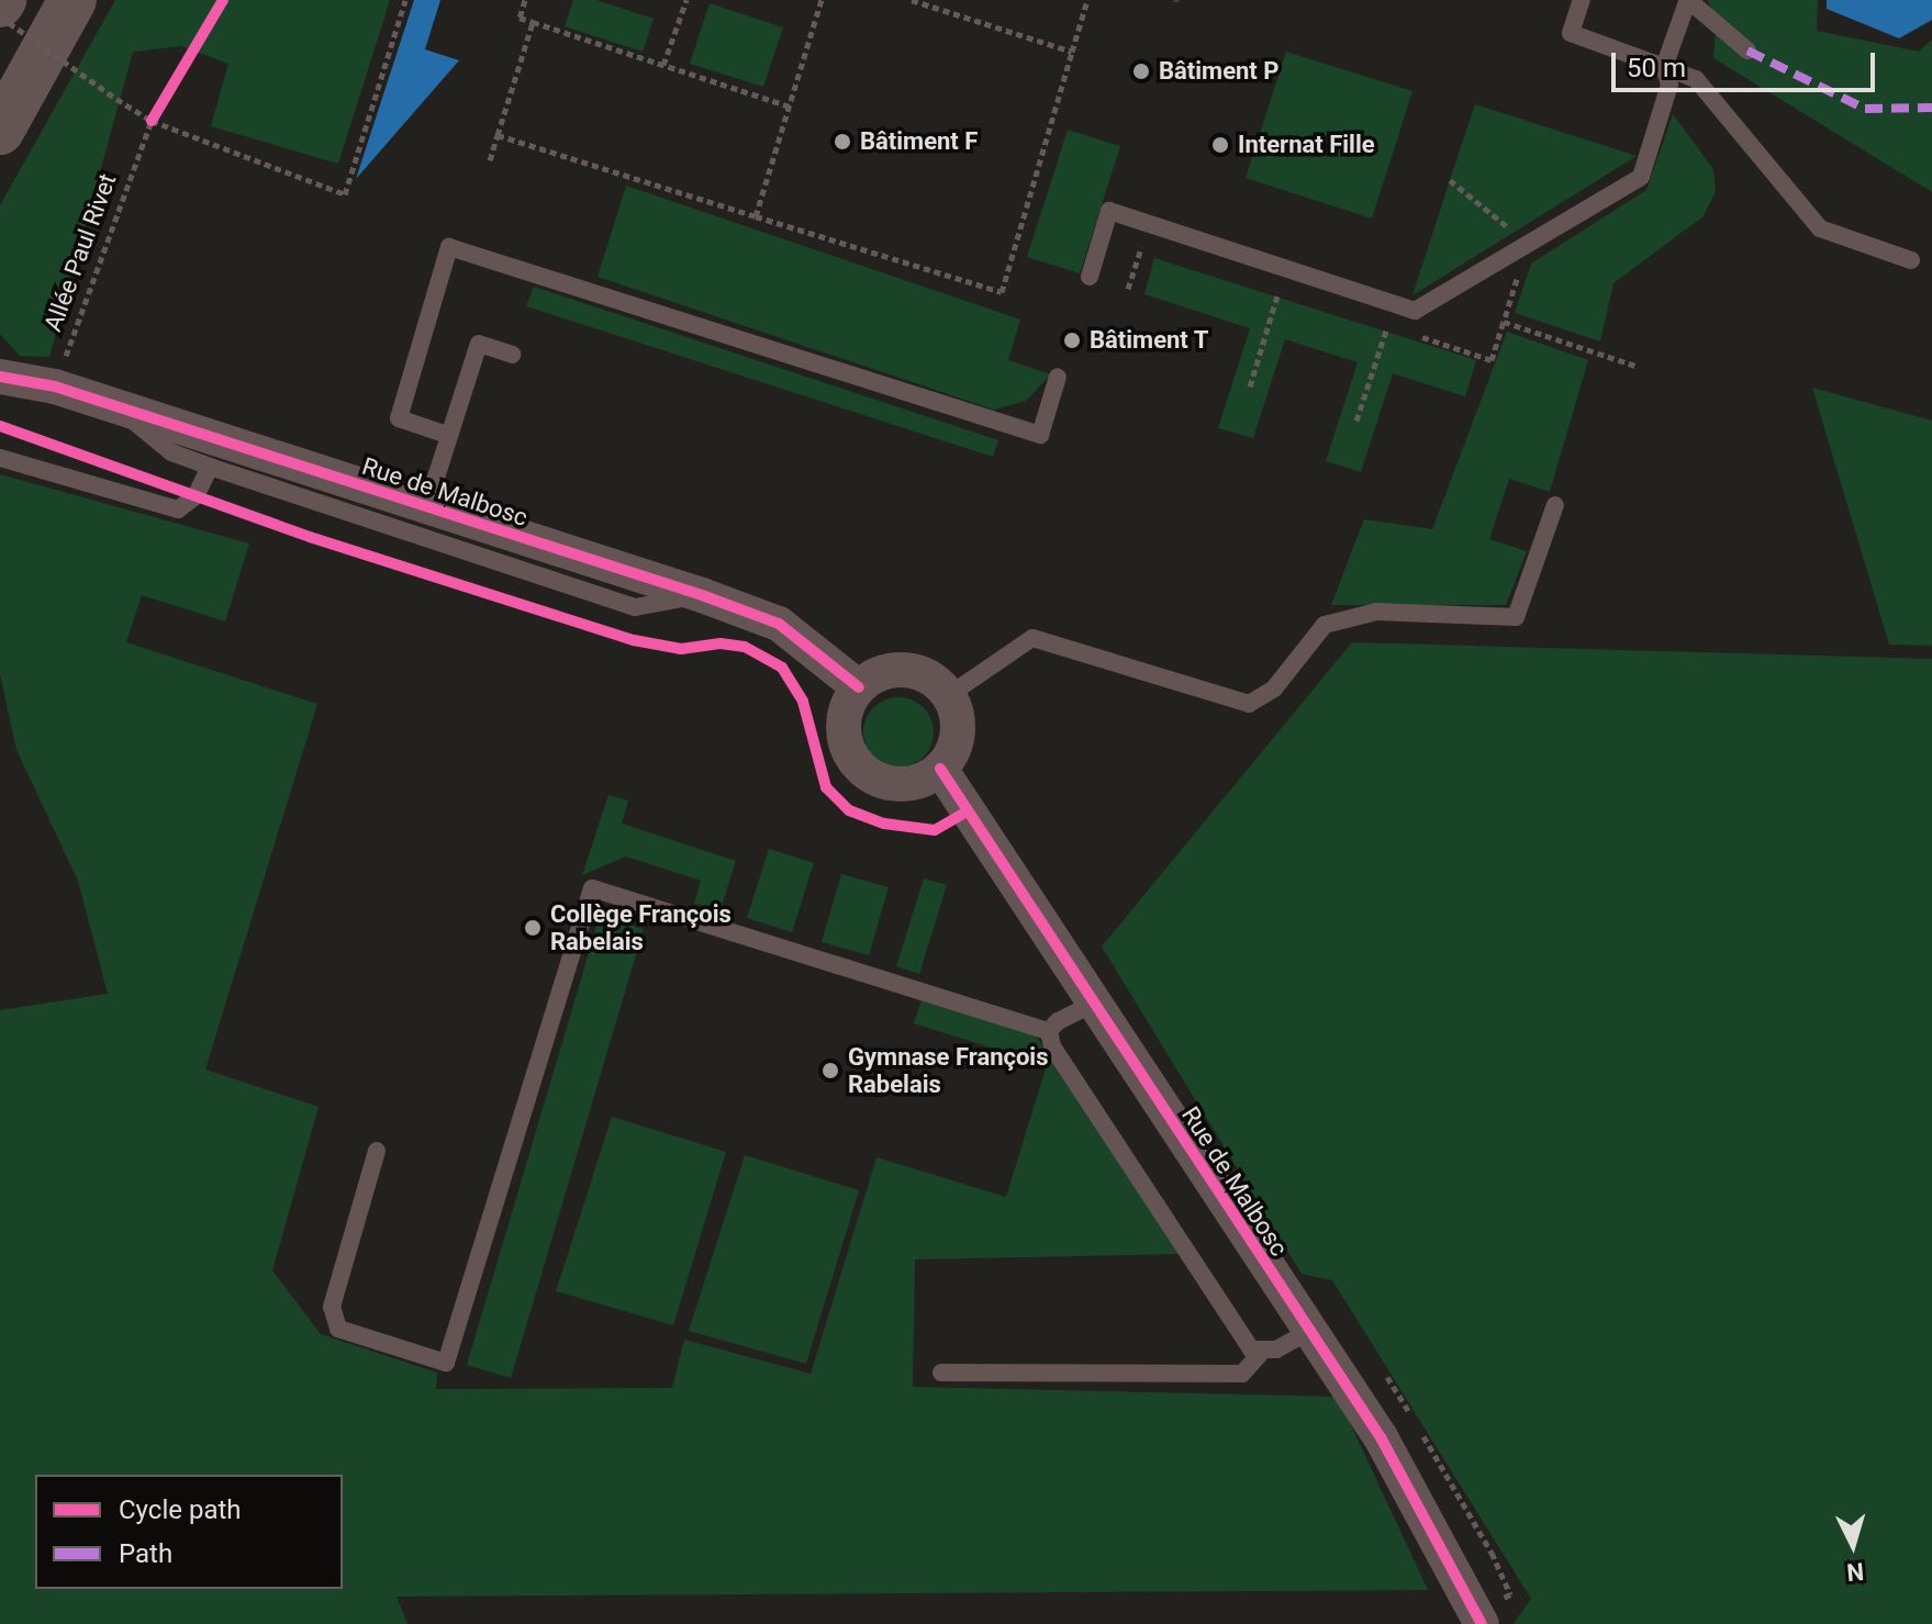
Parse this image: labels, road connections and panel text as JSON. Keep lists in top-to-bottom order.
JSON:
{
  "streets": {
    "street": ["Rue de Malbosc"],
    "path": ["Allée Paul Rivet"]
  },
  "places": [
    "Bâtiment P",
    "Bâtiment F",
    "Internat Fille",
    "Bâtiment T",
    "Collège François Rabelais",
    "Gymnase François Rabelais"
  ],
  "legend": ["Cycle path", "Path"],
  "scale_bar": "50 m",
  "north": "bottom"
}
